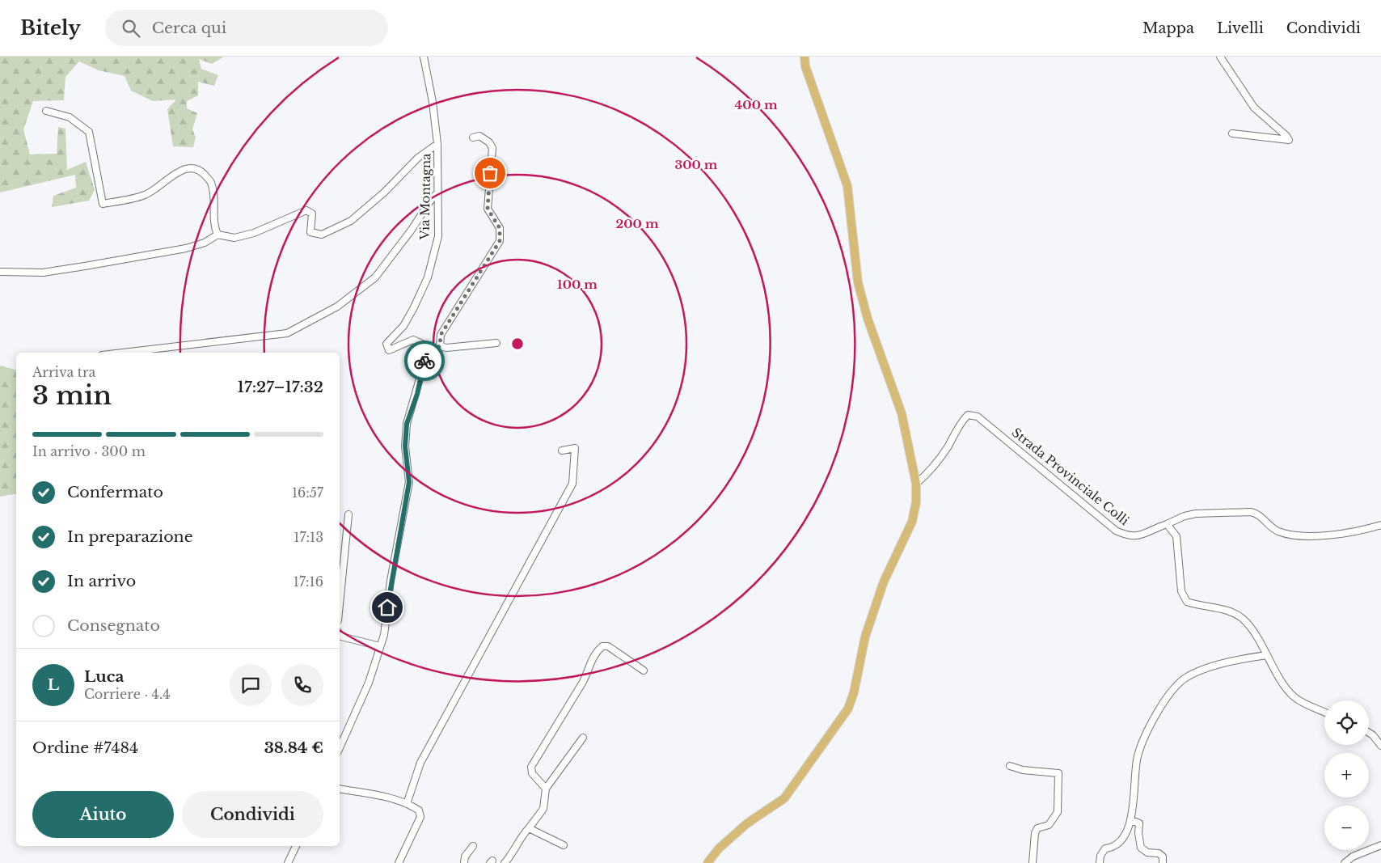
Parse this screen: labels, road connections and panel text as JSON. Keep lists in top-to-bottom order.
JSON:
{
  "streets": {
    "street": ["Via Montagna", "Strada Provinciale Colli"]
  },
  "page": {
    "header": "Bitely",
    "search": "Cerca qui",
    "nav": ["Mappa", "Livelli", "Condividi"],
    "heading": ["3 min", "Arriva tra", "17:27–17:32"],
    "panel": [
      "Luca",
      "Corriere · 4.4",
      "Ordine #7484",
      "38.84 €"
    ],
    "bar": "In arrivo · 300 m",
    "list": [
      ["Confermato", "16:57"],
      ["In preparazione", "17:13"],
      ["In arrivo", "17:16"],
      "Consegnato"
    ],
    "round": "L",
    "map_buttons": ["+", "−"],
    "buttons": ["Aiuto", "Condividi"]
  },
  "rings": [
    "400 m",
    "300 m",
    "200 m",
    "100 m"
  ]
}
